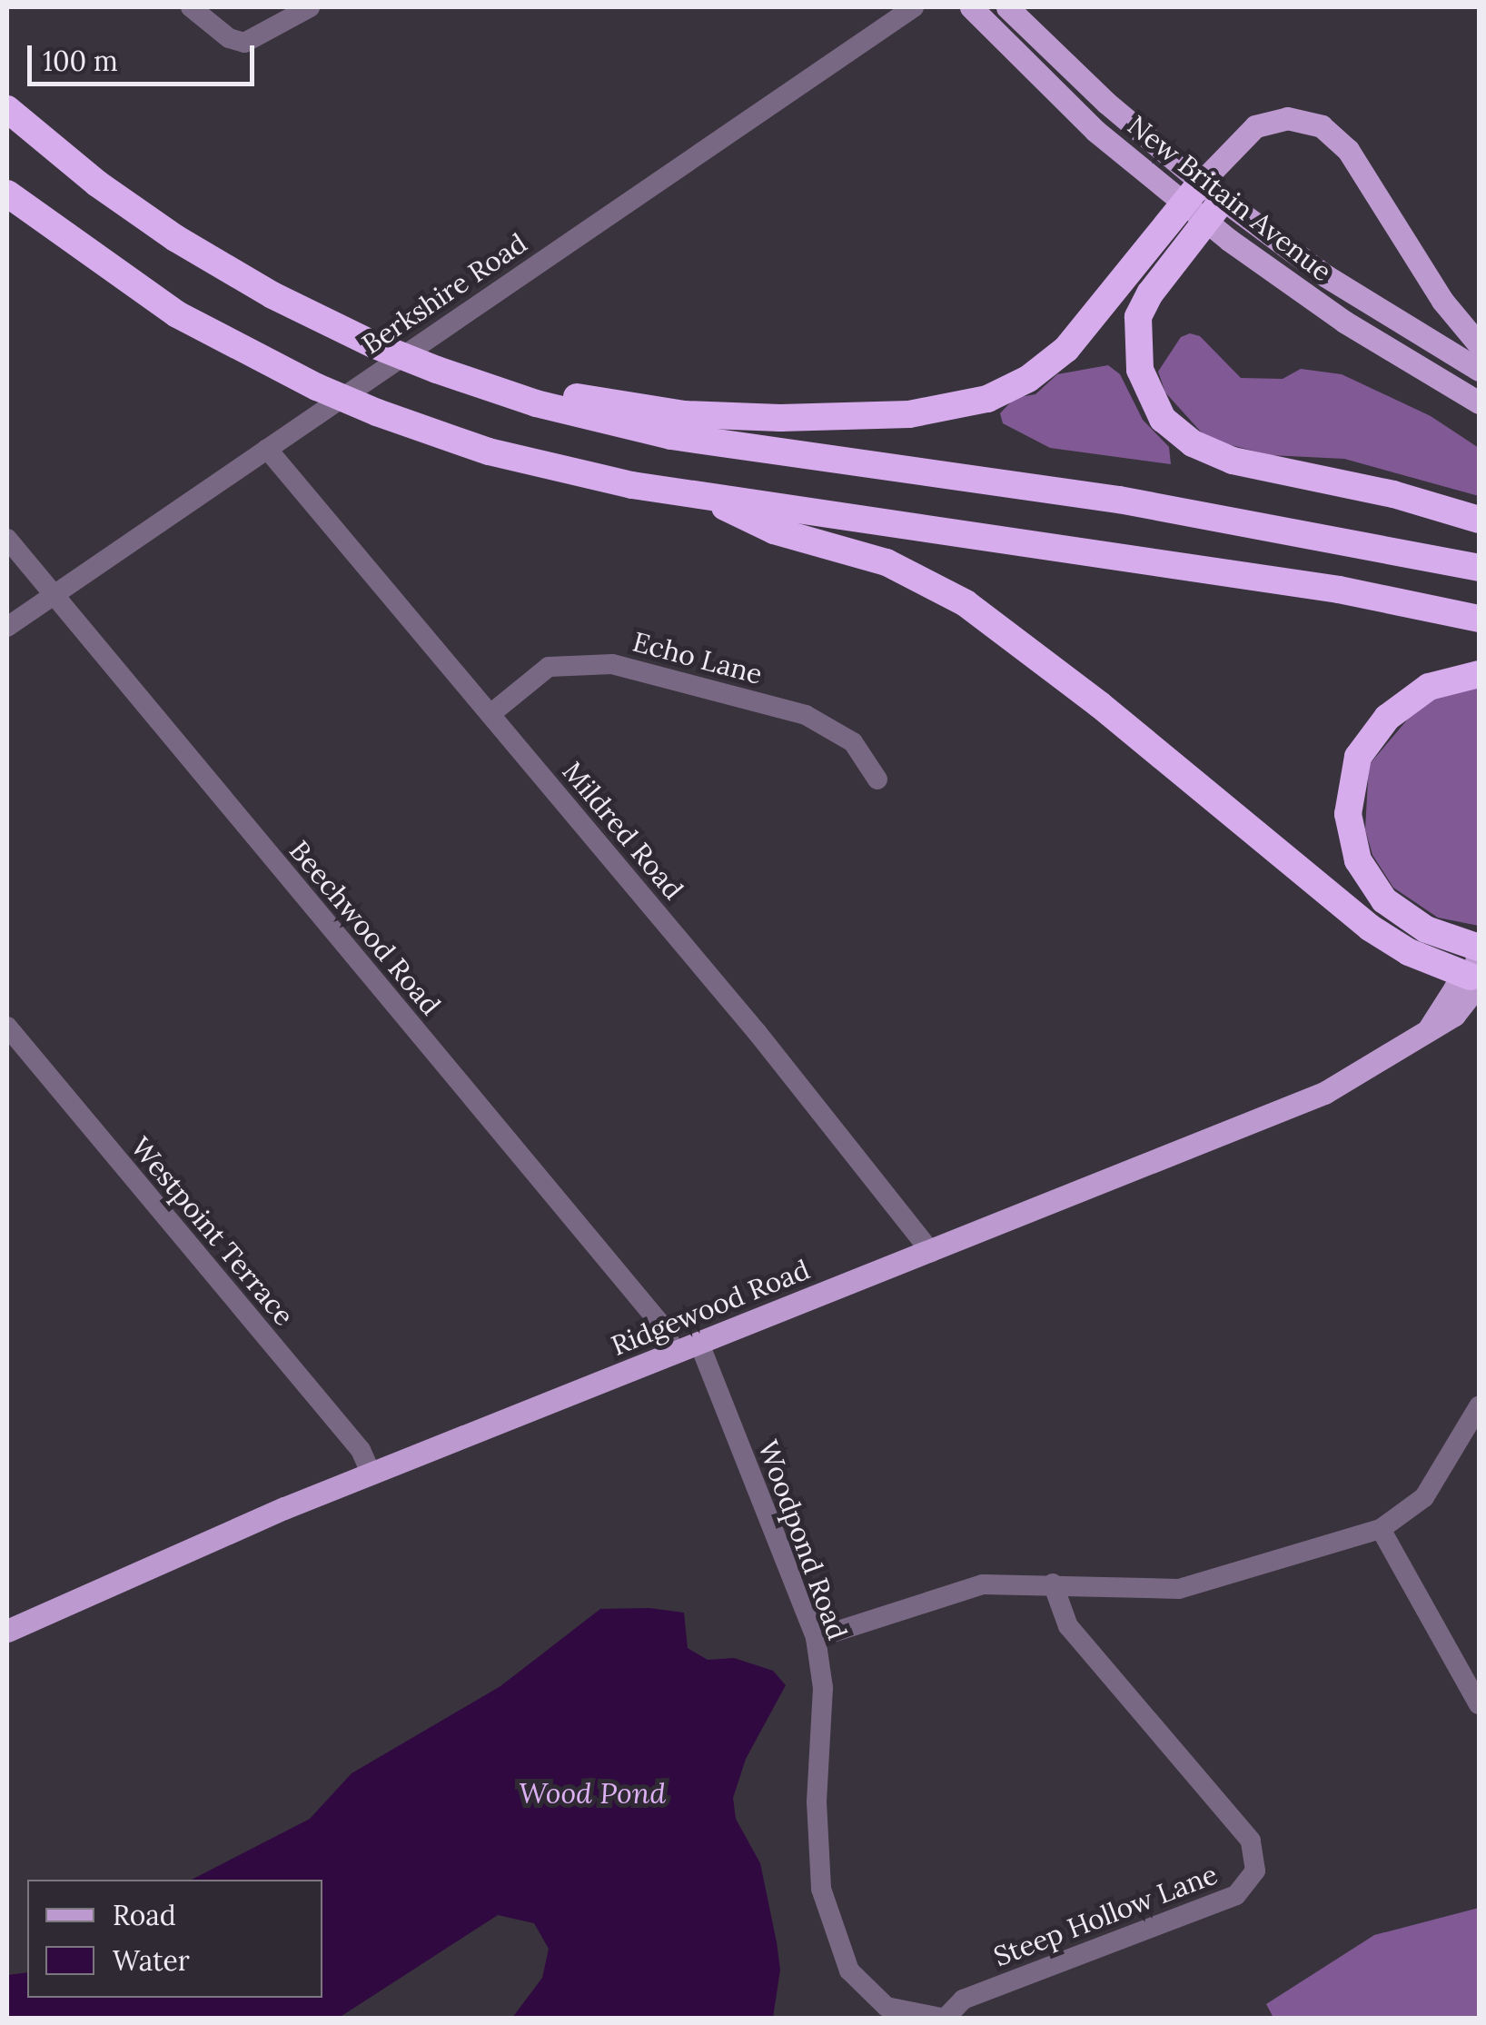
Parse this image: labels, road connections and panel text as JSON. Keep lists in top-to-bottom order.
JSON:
{
  "streets": {
    "main road": ["New Britain Avenue", "Ridgewood Road"],
    "street": [
      "Berkshire Road",
      "Echo Lane",
      "Mildred Road",
      "Beechwood Road",
      "Westpoint Terrace",
      "Woodpond Road",
      "Steep Hollow Lane"
    ]
  },
  "crossings": [
    ["Berkshire Road", "Mildred Road"],
    ["Berkshire Road", "Beechwood Road"],
    ["Echo Lane", "Mildred Road"],
    ["Mildred Road", "Ridgewood Road"],
    ["Beechwood Road", "Ridgewood Road"],
    ["Westpoint Terrace", "Ridgewood Road"],
    ["Ridgewood Road", "Woodpond Road"],
    ["Woodpond Road", "Steep Hollow Lane"]
  ],
  "water": ["Wood Pond"],
  "legend": ["Road", "Water"],
  "scale_bar": "100 m"
}
